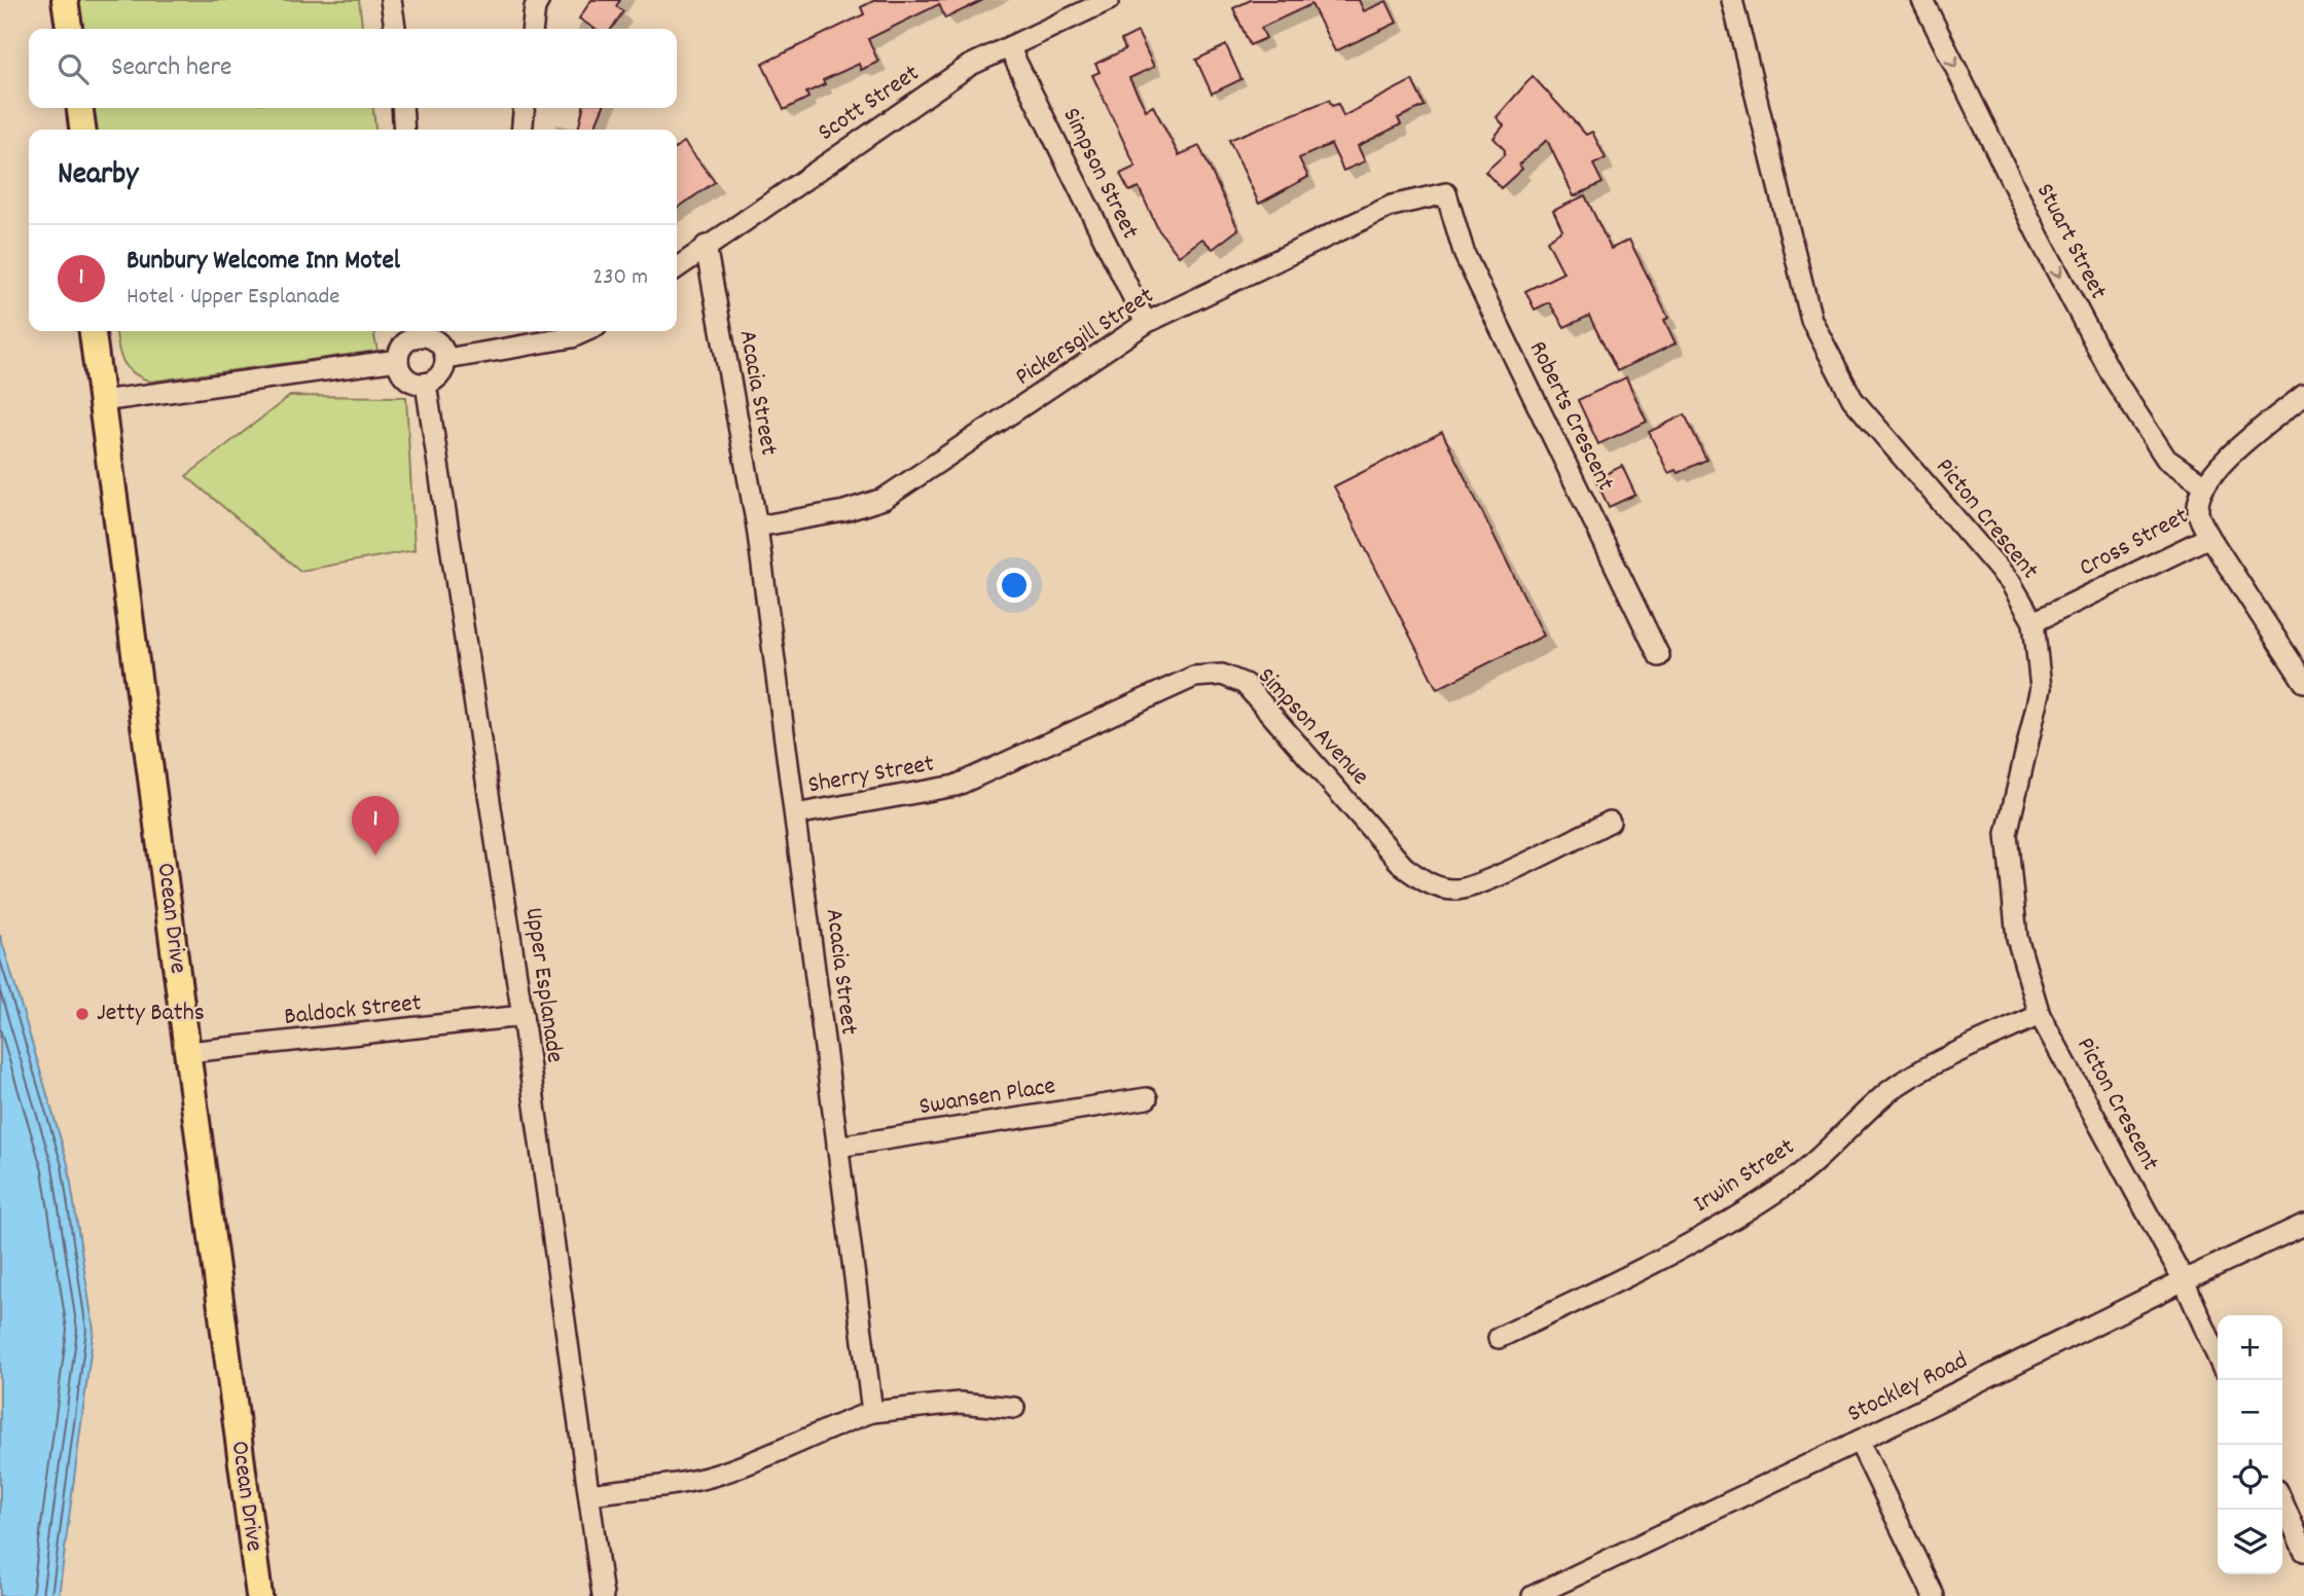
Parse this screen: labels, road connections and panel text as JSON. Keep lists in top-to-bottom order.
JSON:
{
  "streets": {
    "main road": ["Ocean Drive"],
    "street": [
      "Scott Street",
      "Simpson Street",
      "Stuart Street",
      "Pickersgill Street",
      "Acacia Street",
      "Roberts Crescent",
      "Picton Crescent",
      "Cross Street",
      "Simpson Avenue",
      "Sherry Street",
      "Upper Esplanade",
      "Baldock Street",
      "Swansen Place",
      "Irwin Street",
      "Stockley Road"
    ]
  },
  "crossings": [
    ["Scott Street", "Simpson Street"],
    ["Scott Street", "Acacia Street"],
    ["Simpson Street", "Pickersgill Street"],
    ["Stuart Street", "Cross Street"],
    ["Pickersgill Street", "Acacia Street"],
    ["Pickersgill Street", "Roberts Crescent"],
    ["Acacia Street", "Sherry Street"],
    ["Acacia Street", "Swansen Place"],
    ["Picton Crescent", "Cross Street"],
    ["Picton Crescent", "Irwin Street"],
    ["Picton Crescent", "Stockley Road"],
    ["Simpson Avenue", "Sherry Street"],
    ["Ocean Drive", "Baldock Street"],
    ["Upper Esplanade", "Baldock Street"]
  ],
  "one_way": ["Stuart Street"],
  "places": ["Jetty Baths"],
  "page": {
    "search": "Search here",
    "heading": "Nearby",
    "list": [
      {
        "mark": "1",
        "name": "Bunbury Welcome Inn Motel",
        "note": "Hotel · Upper Esplanade",
        "value": "230 m"
      }
    ],
    "pins": "1",
    "map_buttons": ["+", "−"]
  }
}
